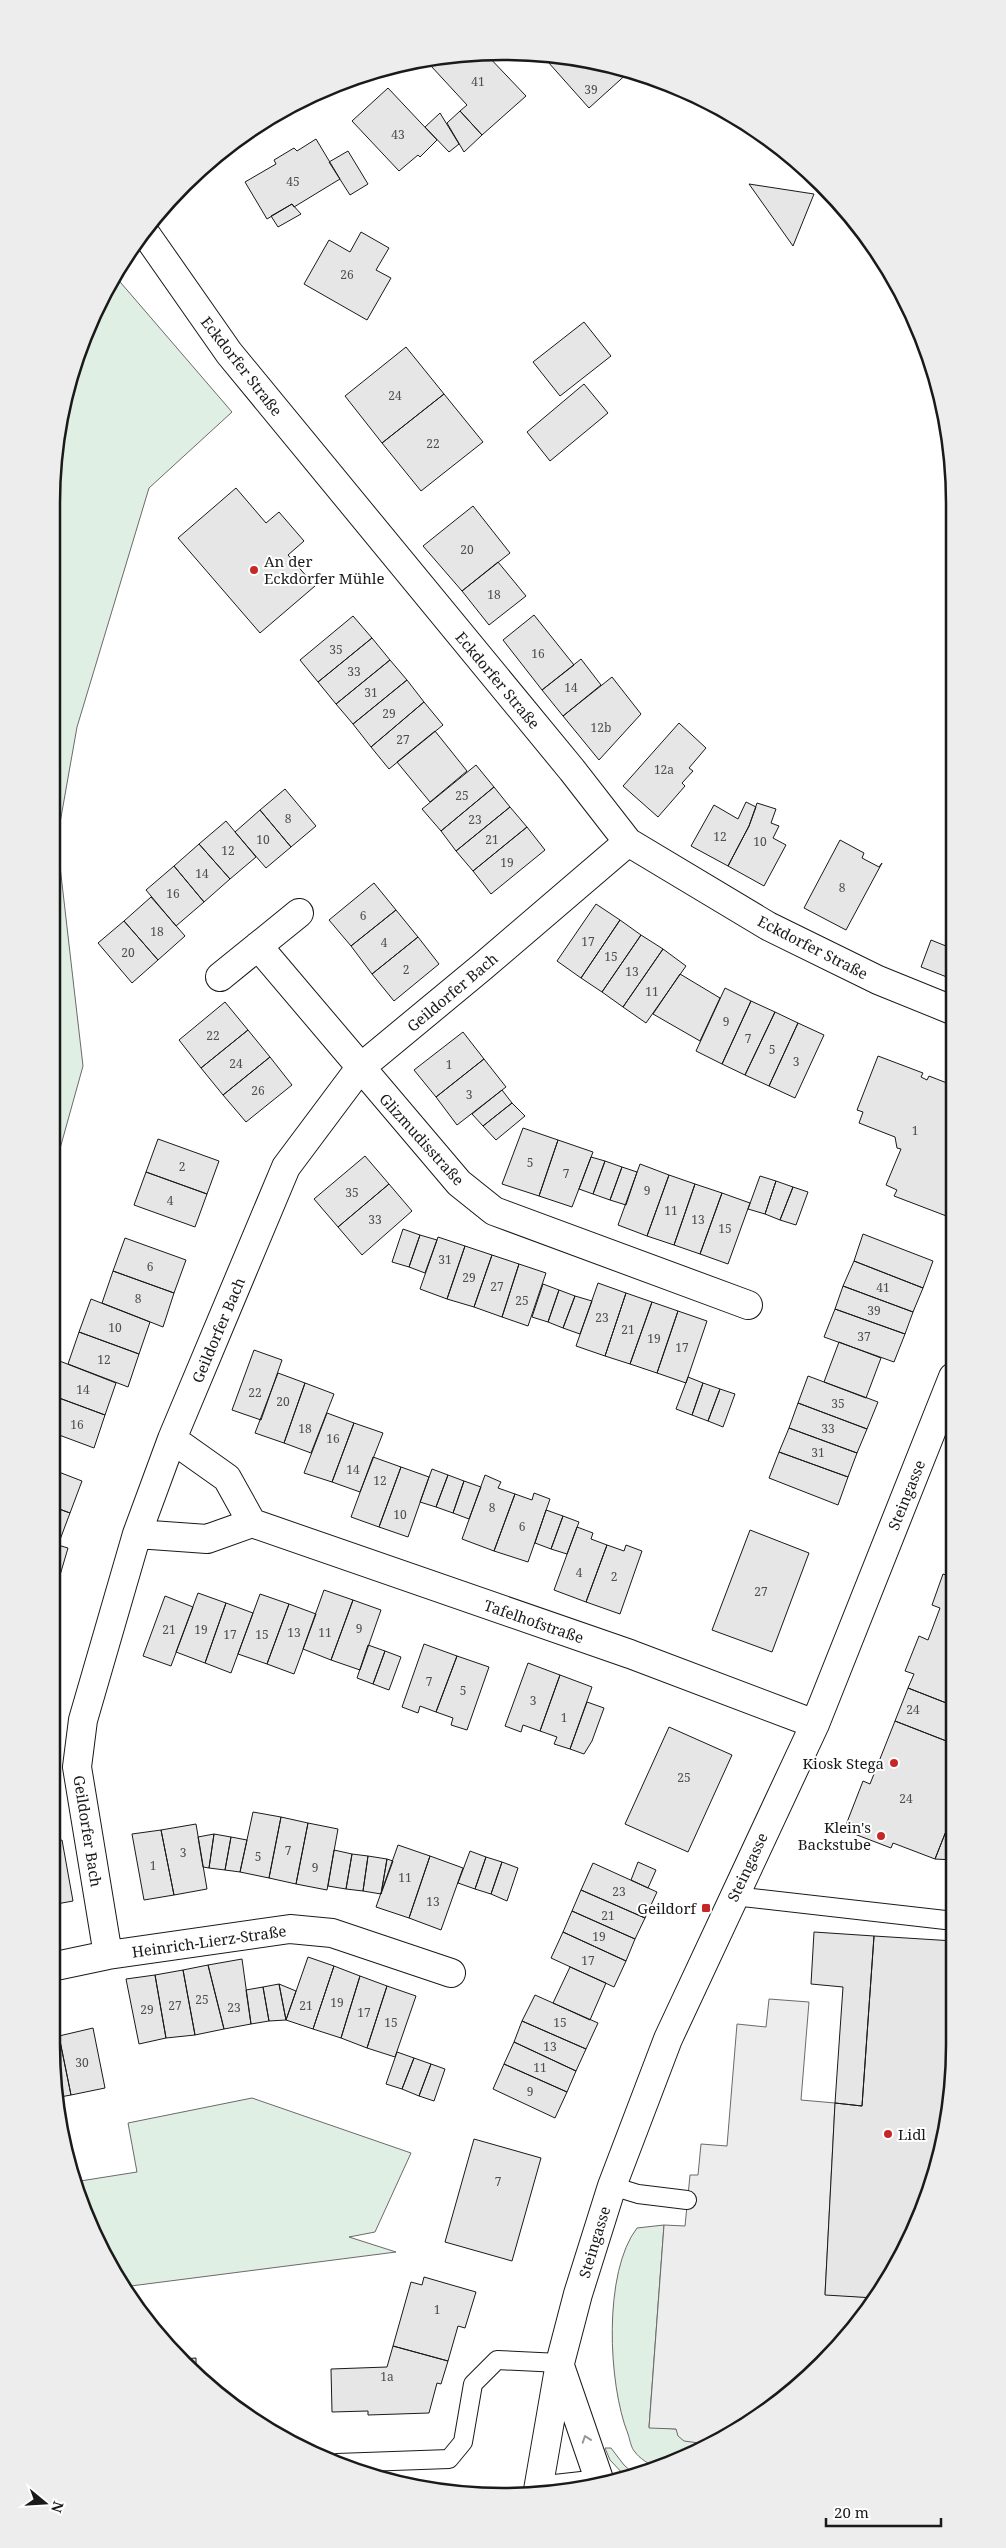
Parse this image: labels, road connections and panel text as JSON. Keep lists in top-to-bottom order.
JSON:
{
  "streets": {
    "street": [
      "Eckdorfer Straße",
      "Geildorfer Bach",
      "Glizmudisstraße",
      "Steingasse",
      "Tafelhofstraße",
      "Heinrich-Lierz-Straße"
    ]
  },
  "crossings": [
    ["Eckdorfer Straße", "Geildorfer Bach"],
    ["Geildorfer Bach", "Glizmudisstraße"],
    ["Geildorfer Bach", "Heinrich-Lierz-Straße"],
    ["Steingasse", "Tafelhofstraße"]
  ],
  "places": {
    "other": [
      "An der Eckdorfer Mühle",
      "Kiosk Stega",
      "Klein's Backstube",
      "Lidl"
    ],
    "transit": ["Geildorf"]
  },
  "house_numbers": [
    "41",
    "39",
    "43",
    "45",
    "26",
    "24",
    "22",
    "20",
    "18",
    "35",
    "16",
    "33",
    "14",
    "31",
    "29",
    "12b",
    "27",
    "12a",
    "25",
    "8",
    "23",
    "12",
    "10",
    "21",
    "10",
    "12",
    "19",
    "14",
    "8",
    "16",
    "6",
    "18",
    "17",
    "4",
    "20",
    "15",
    "2",
    "13",
    "11",
    "9",
    "22",
    "7",
    "5",
    "3",
    "24",
    "1",
    "26",
    "3",
    "1",
    "5",
    "2",
    "7",
    "9",
    "35",
    "4",
    "11",
    "33",
    "13",
    "15",
    "31",
    "6",
    "29",
    "27",
    "41",
    "8",
    "25",
    "39",
    "23",
    "10",
    "21",
    "37",
    "19",
    "17",
    "12",
    "14",
    "22",
    "20",
    "35",
    "16",
    "18",
    "33",
    "16",
    "31",
    "14",
    "12",
    "8",
    "10",
    "6",
    "4",
    "2",
    "27",
    "9",
    "21",
    "19",
    "13",
    "11",
    "17",
    "15",
    "7",
    "5",
    "3",
    "24",
    "1",
    "25",
    "24",
    "7",
    "3",
    "5",
    "1",
    "9",
    "11",
    "23",
    "13",
    "21",
    "19",
    "17",
    "25",
    "19",
    "27",
    "21",
    "23",
    "29",
    "17",
    "15",
    "15",
    "13",
    "30",
    "11",
    "9",
    "7",
    "1",
    "1a"
  ],
  "scale_bar": "20 m",
  "north": "right"
}
